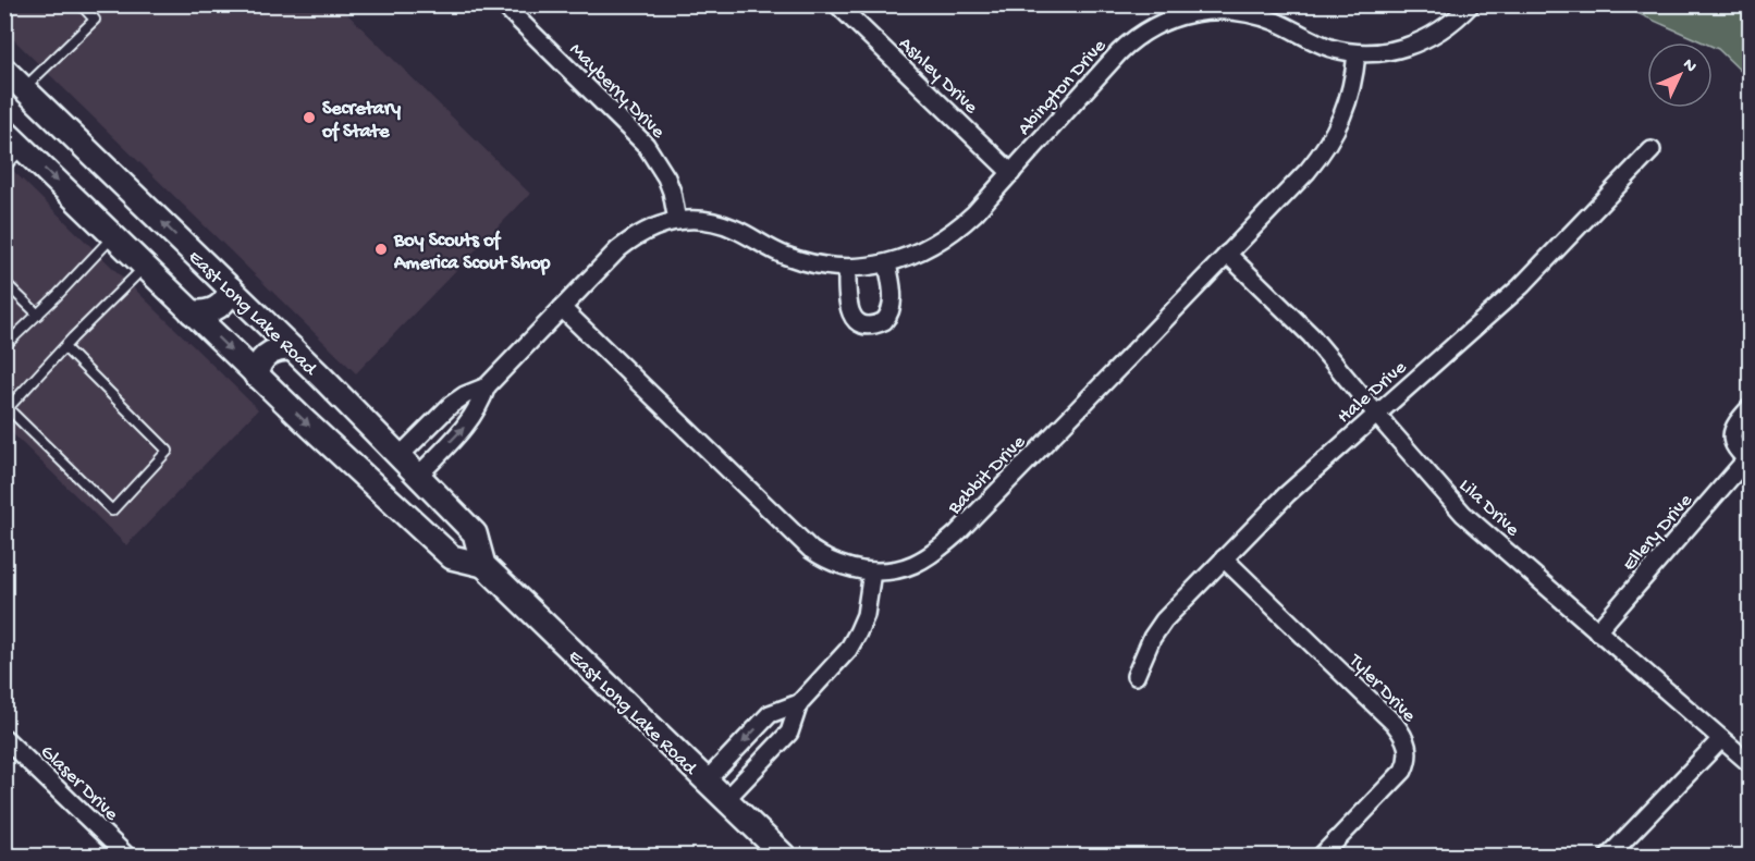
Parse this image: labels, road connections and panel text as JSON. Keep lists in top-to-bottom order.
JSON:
{
  "streets": {
    "main road": ["East Long Lake Road"],
    "street": [
      "Ashley Drive",
      "Abington Drive",
      "Mayberry Drive",
      "Hale Drive",
      "Babbit Drive",
      "Lila Drive",
      "Ellery Drive",
      "Tyler Drive",
      "Glaser Drive"
    ]
  },
  "crossings": [
    ["Ashley Drive", "Abington Drive"],
    ["Abington Drive", "Mayberry Drive"],
    ["Abington Drive", "East Long Lake Road"],
    ["Abington Drive", "Babbit Drive"],
    ["Hale Drive", "Lila Drive"],
    ["Hale Drive", "Tyler Drive"],
    ["Babbit Drive", "Lila Drive"],
    ["Lila Drive", "Ellery Drive"]
  ],
  "places": ["Secretary of State", "Boy Scouts of America Scout Shop"],
  "north": "top right"
}
